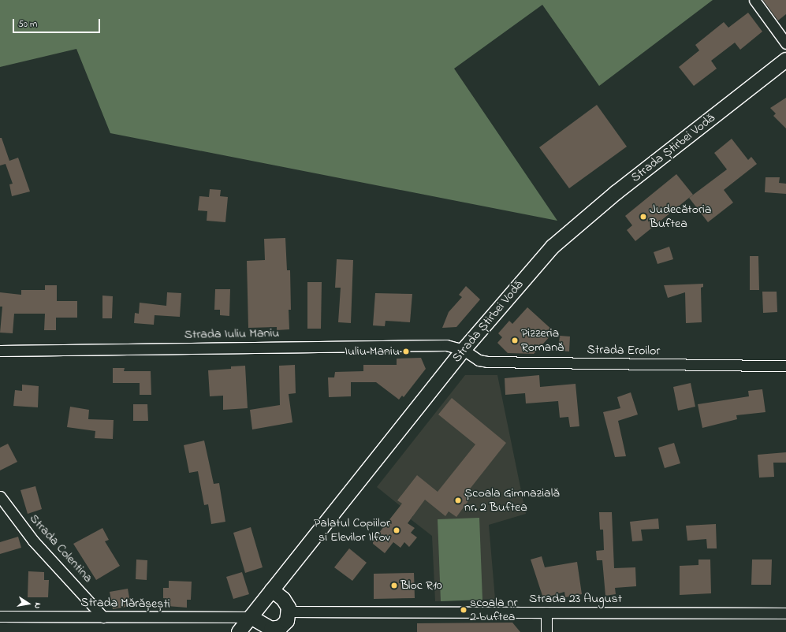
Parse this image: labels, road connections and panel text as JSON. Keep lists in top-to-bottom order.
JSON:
{
  "streets": {
    "street": [
      "Strada Știrbei Vodă",
      "Strada Iuliu Maniu",
      "Strada Eroilor",
      "Strada Colentina",
      "Strada 23 August",
      "Strada Mărășești"
    ]
  },
  "crossings": [
    ["Strada Știrbei Vodă", "Strada Iuliu Maniu"],
    ["Strada Știrbei Vodă", "Strada Eroilor"],
    ["Strada Știrbei Vodă", "Strada Mărășești"],
    ["Strada Iuliu Maniu", "Strada Eroilor"],
    ["Strada Colentina", "Strada Mărășești"]
  ],
  "places": [
    "Judecătoria Buftea",
    "Pizzeria Romană",
    "Iuliu Maniu",
    "Școala Gimnazială nr. 2 Buftea",
    "Palatul Copiilor si Elevilor Ilfov",
    "Bloc R10",
    "scoala nr 2 buftea"
  ],
  "scale_bar": "50 m",
  "north": "right"
}
